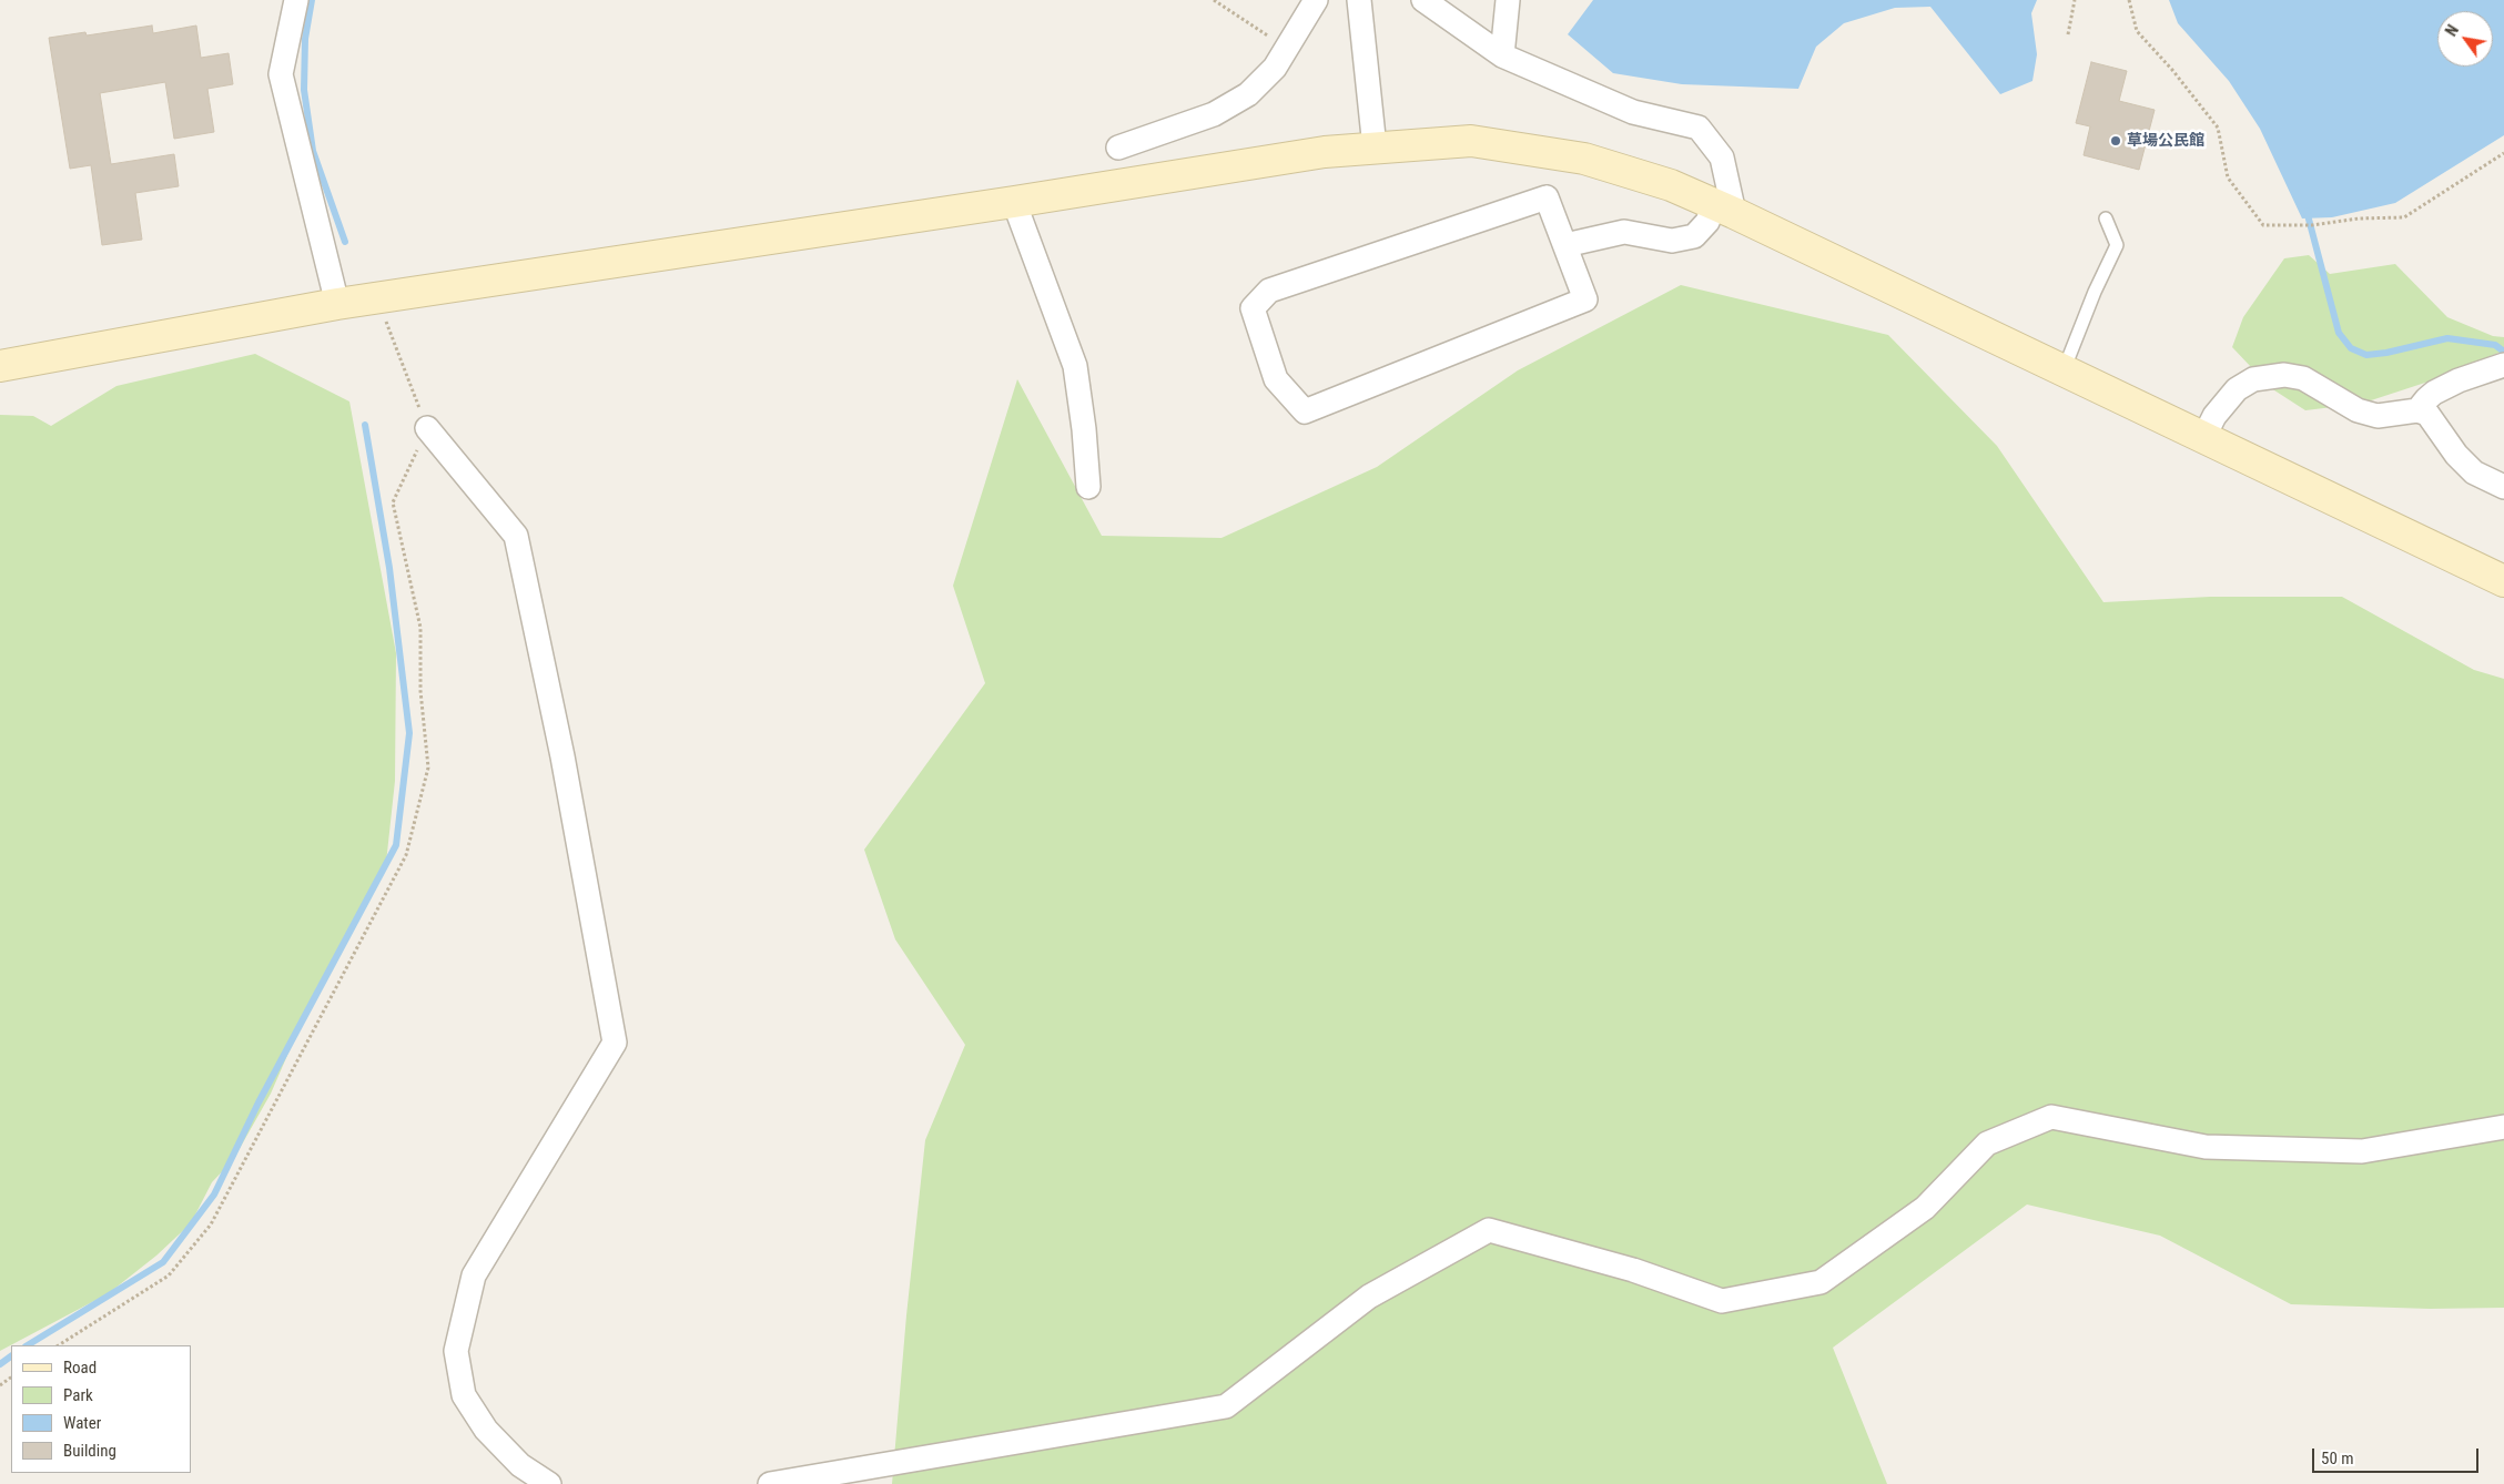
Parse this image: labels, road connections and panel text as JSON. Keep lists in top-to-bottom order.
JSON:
{
  "places": ["草場公民館"],
  "legend": [
    "Road",
    "Park",
    "Water",
    "Building"
  ],
  "scale_bar": "50 m",
  "north": "top left"
}
